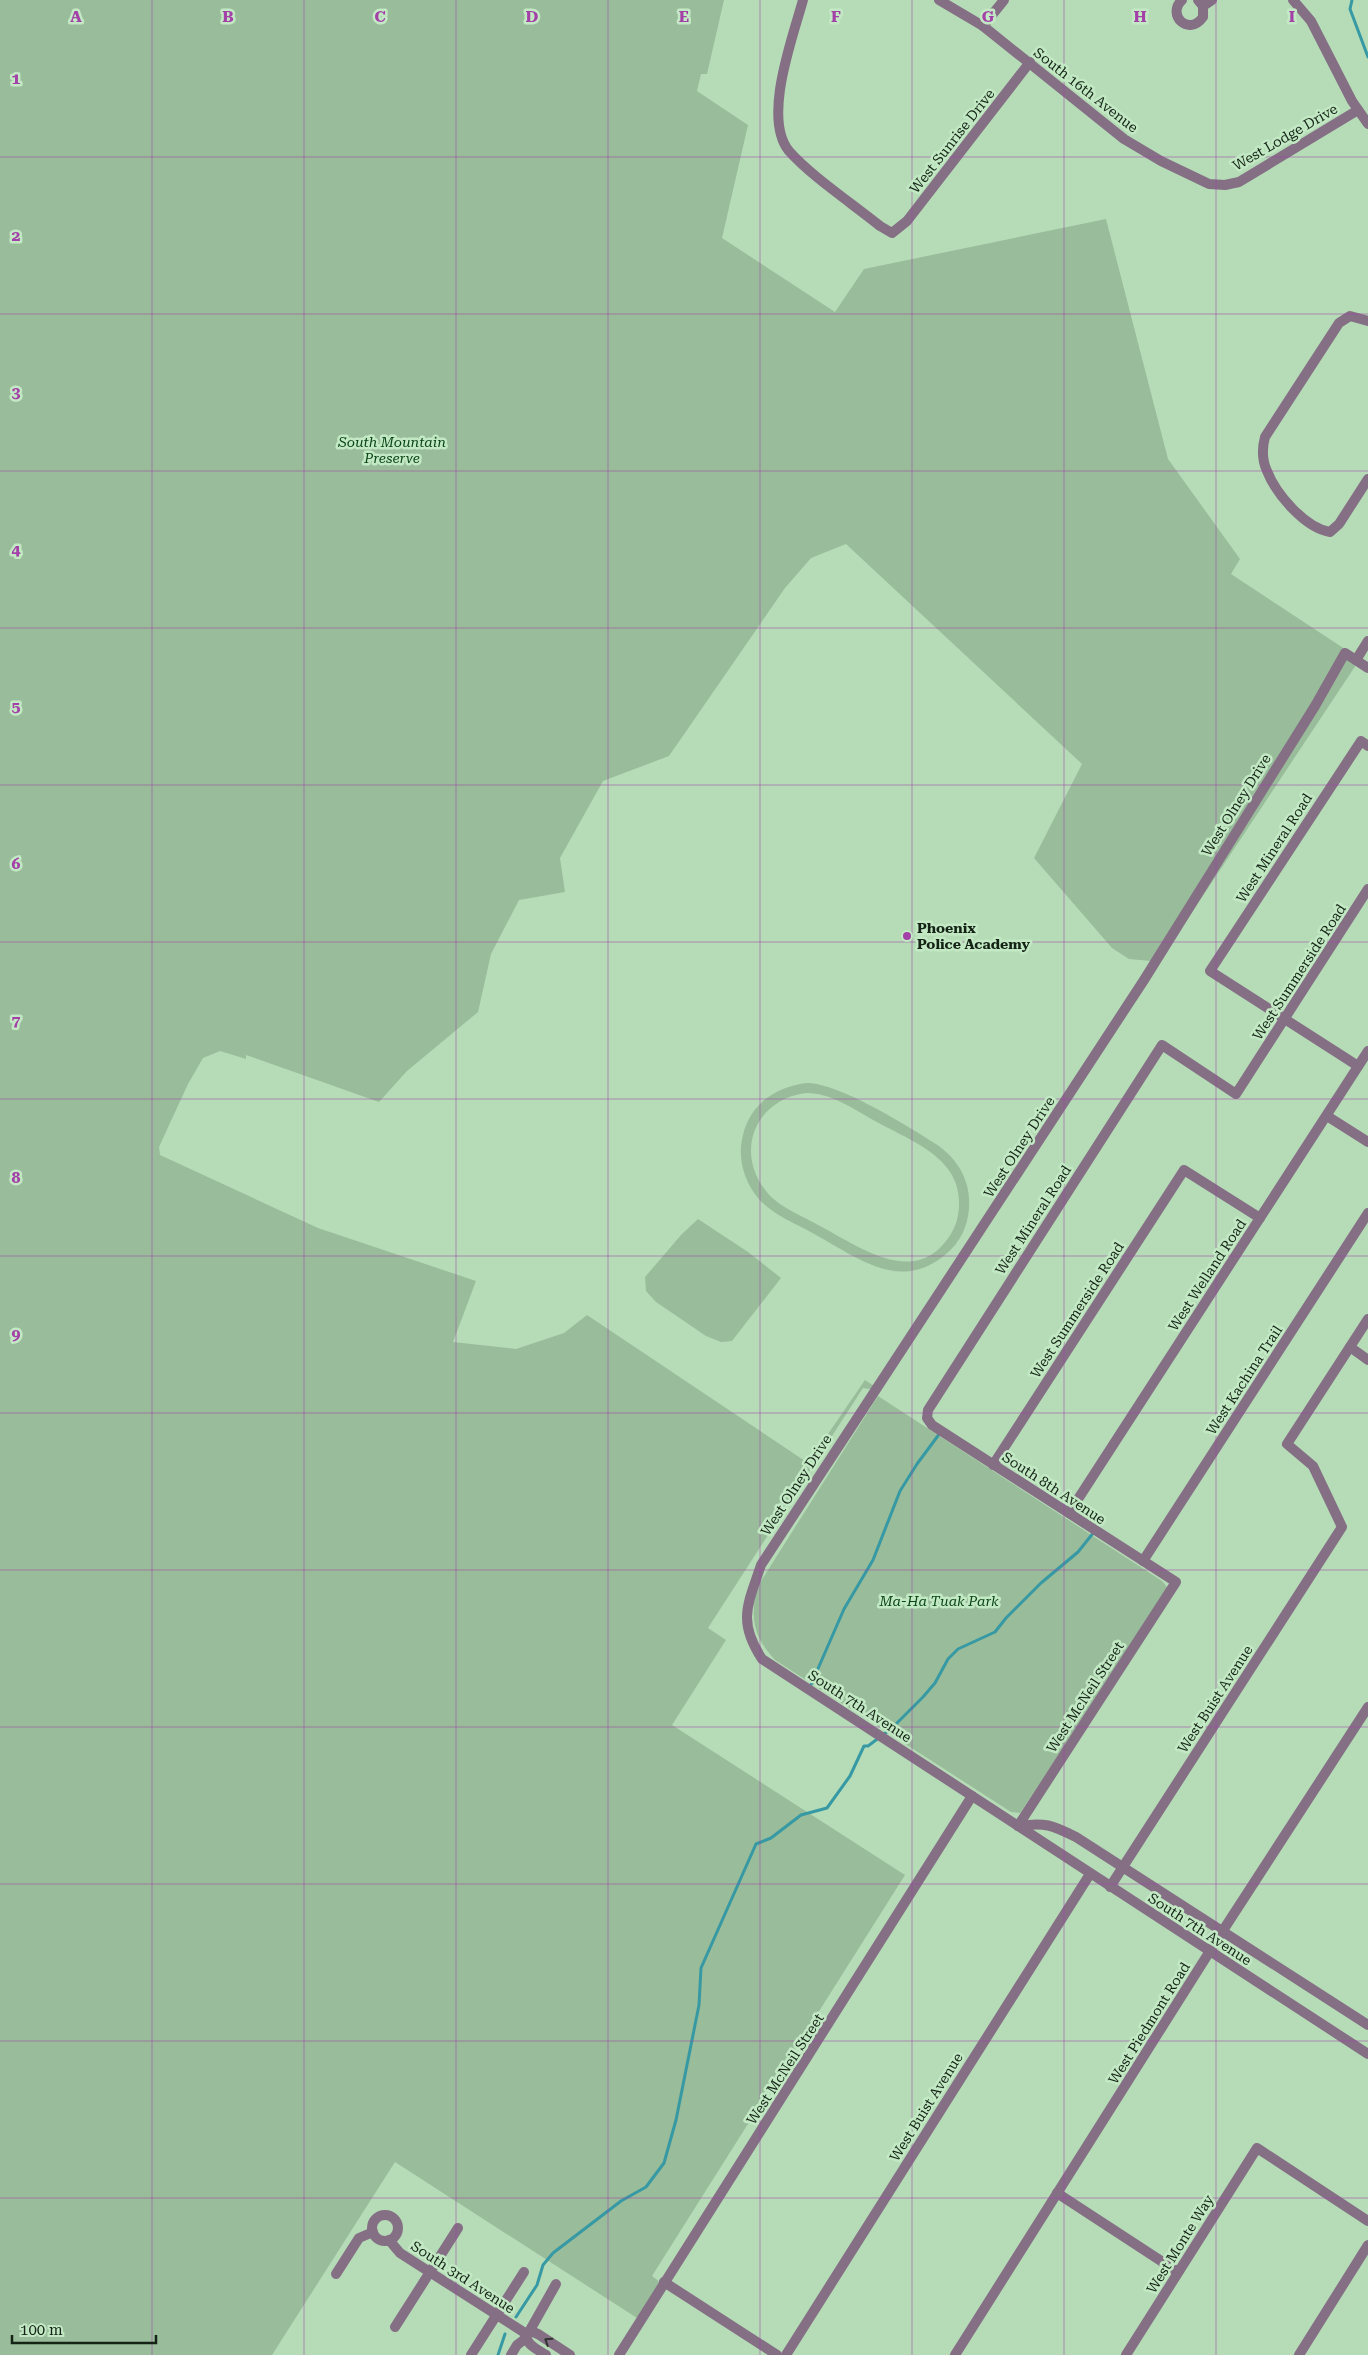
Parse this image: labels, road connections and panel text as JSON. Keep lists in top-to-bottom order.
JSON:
{
  "streets": {
    "street": [
      "South 16th Avenue",
      "West Lodge Drive",
      "West Sunrise Drive",
      "West Olney Drive",
      "West Mineral Road",
      "West Summerside Road",
      "West Welland Road",
      "West Kachina Trail",
      "South 8th Avenue",
      "West McNeil Street",
      "West Buist Avenue",
      "South 7th Avenue",
      "West Piedmont Road",
      "West Monte Way",
      "South 3rd Avenue"
    ]
  },
  "crossings": [
    ["South 16th Avenue", "West Lodge Drive"],
    ["South 16th Avenue", "West Sunrise Drive"],
    ["West Olney Drive", "South 7th Avenue"],
    ["West Mineral Road", "West Summerside Road"],
    ["West Mineral Road", "South 8th Avenue"],
    ["West Summerside Road", "West Welland Road"],
    ["West Summerside Road", "South 8th Avenue"],
    ["West Welland Road", "South 8th Avenue"],
    ["West Kachina Trail", "South 8th Avenue"],
    ["South 8th Avenue", "West McNeil Street"],
    ["West McNeil Street", "South 7th Avenue"],
    ["West Buist Avenue", "South 7th Avenue"],
    ["South 7th Avenue", "West Piedmont Road"]
  ],
  "parks": ["South Mountain Preserve", "Ma-Ha Tuak Park"],
  "places": ["Phoenix Police Academy"],
  "scale_bar": "100 m",
  "grid": {
    "columns": [
      "A",
      "B",
      "C",
      "D",
      "E",
      "F",
      "G",
      "H",
      "I"
    ],
    "rows": [
      "1",
      "2",
      "3",
      "4",
      "5",
      "6",
      "7",
      "8",
      "9"
    ]
  }
}
